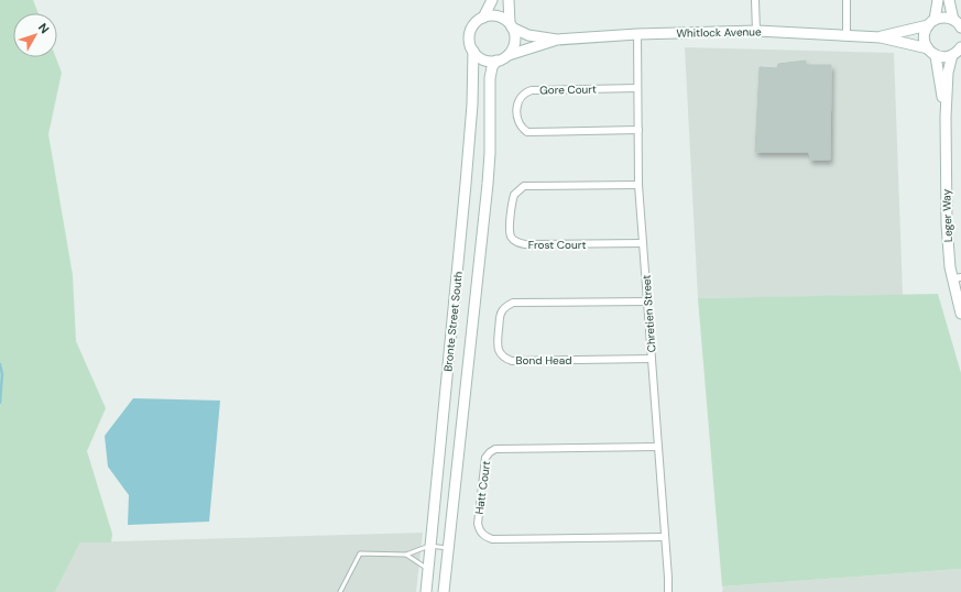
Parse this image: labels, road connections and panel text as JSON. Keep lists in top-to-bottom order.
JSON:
{
  "streets": {
    "main road": ["Whitlock Avenue", "Leger Way", "Bronte Street South"],
    "street": [
      "Gore Court",
      "Frost Court",
      "Chretien Street",
      "Bond Head",
      "Hatt Court"
    ]
  },
  "crossings": [
    ["Whitlock Avenue", "Chretien Street"],
    ["Whitlock Avenue", "Bronte Street South"],
    ["Gore Court", "Chretien Street"],
    ["Frost Court", "Chretien Street"],
    ["Chretien Street", "Bond Head"],
    ["Chretien Street", "Hatt Court"]
  ],
  "north": "top right"
}
